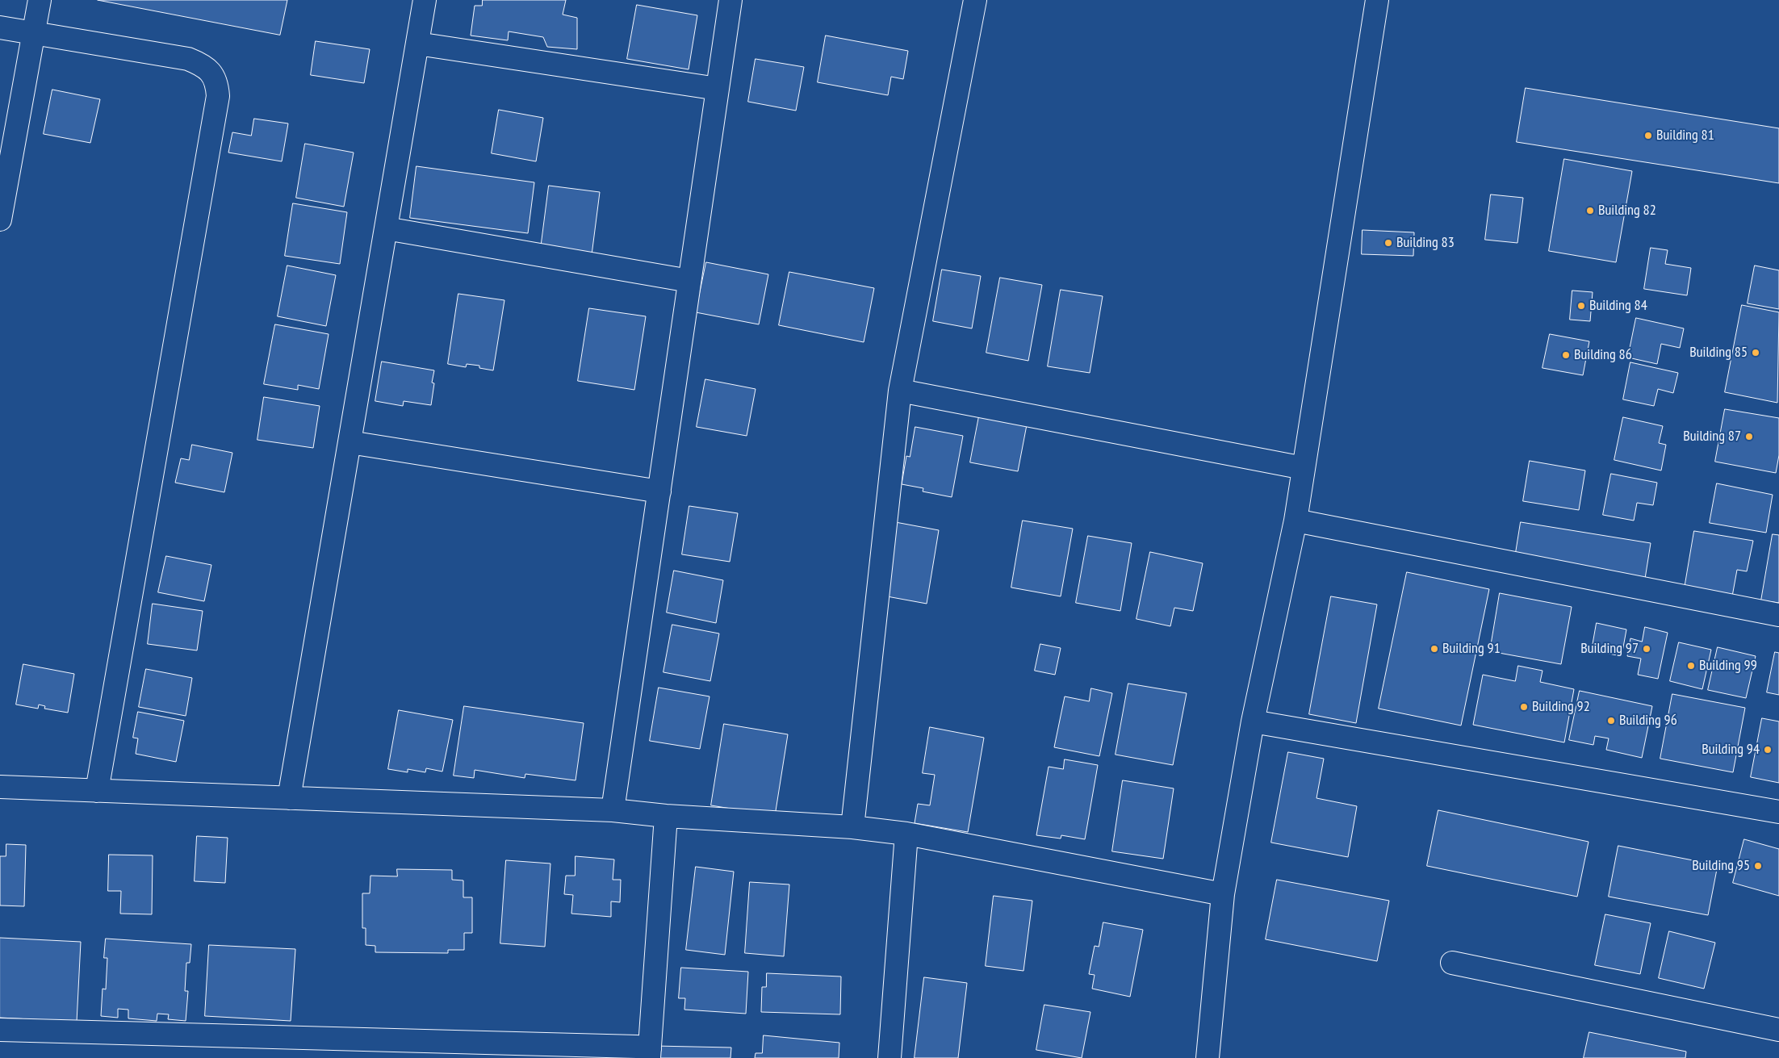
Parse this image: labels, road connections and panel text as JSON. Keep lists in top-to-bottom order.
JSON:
{
  "places": [
    "Building 81",
    "Building 82",
    "Building 83",
    "Building 84",
    "Building 85",
    "Building 86",
    "Building 87",
    "Building 91",
    "Building 97",
    "Building 99",
    "Building 92",
    "Building 96",
    "Building 94",
    "Building 95"
  ]
}
